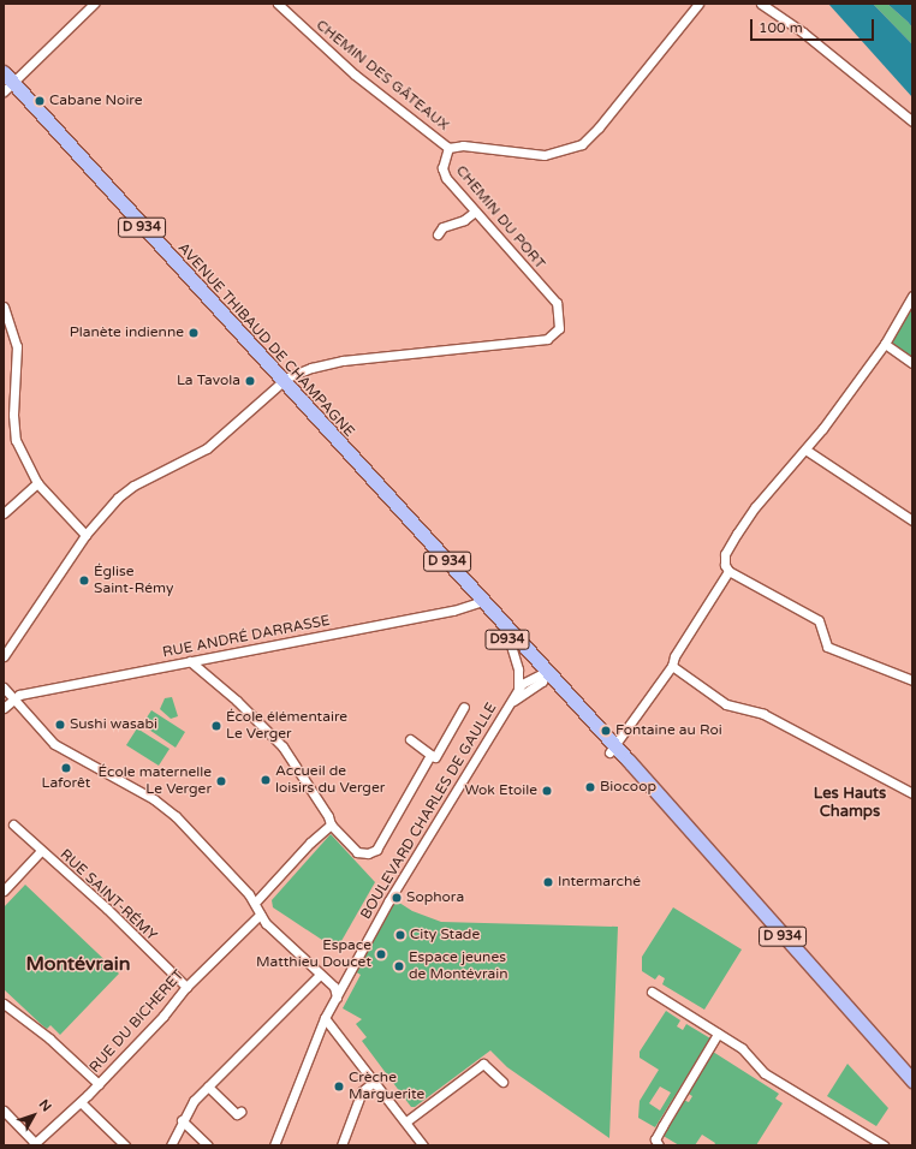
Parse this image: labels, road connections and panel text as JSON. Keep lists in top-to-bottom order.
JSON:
{
  "streets": {
    "main road": ["D 934", "AVENUE THIBAUD DE CHAMPAGNE", "D934"],
    "street": [
      "CHEMIN DES GÂTEAUX",
      "CHEMIN DU PORT",
      "RUE ANDRÉ DARRASSE",
      "BOULEVARD CHARLES DE GAULLE",
      "RUE SAINT-RÉMY",
      "RUE DU BICHERET"
    ]
  },
  "crossings": [
    ["CHEMIN DES GÂTEAUX", "CHEMIN DU PORT"],
    ["CHEMIN DU PORT", "AVENUE THIBAUD DE CHAMPAGNE"],
    ["AVENUE THIBAUD DE CHAMPAGNE", "RUE ANDRÉ DARRASSE"],
    ["AVENUE THIBAUD DE CHAMPAGNE", "BOULEVARD CHARLES DE GAULLE"],
    ["RUE SAINT-RÉMY", "RUE DU BICHERET"]
  ],
  "districts": ["Les Hauts Champs", "Montévrain"],
  "places": [
    "Cabane Noire",
    "Planète indienne",
    "La Tavola",
    "Église Saint-Rémy",
    "Sushi wasabi",
    "École élémentaire Le Verger",
    "Fontaine au Roi",
    "Laforêt",
    "Accueil de loisirs du Verger",
    "École maternelle Le Verger",
    "Biocoop",
    "Wok Etoile",
    "Intermarché",
    "Sophora",
    "City Stade",
    "Espace Matthieu Doucet",
    "Espace jeunes de Montévrain",
    "Crèche Marguerite"
  ],
  "scale_bar": "100 m",
  "north": "top right"
}
